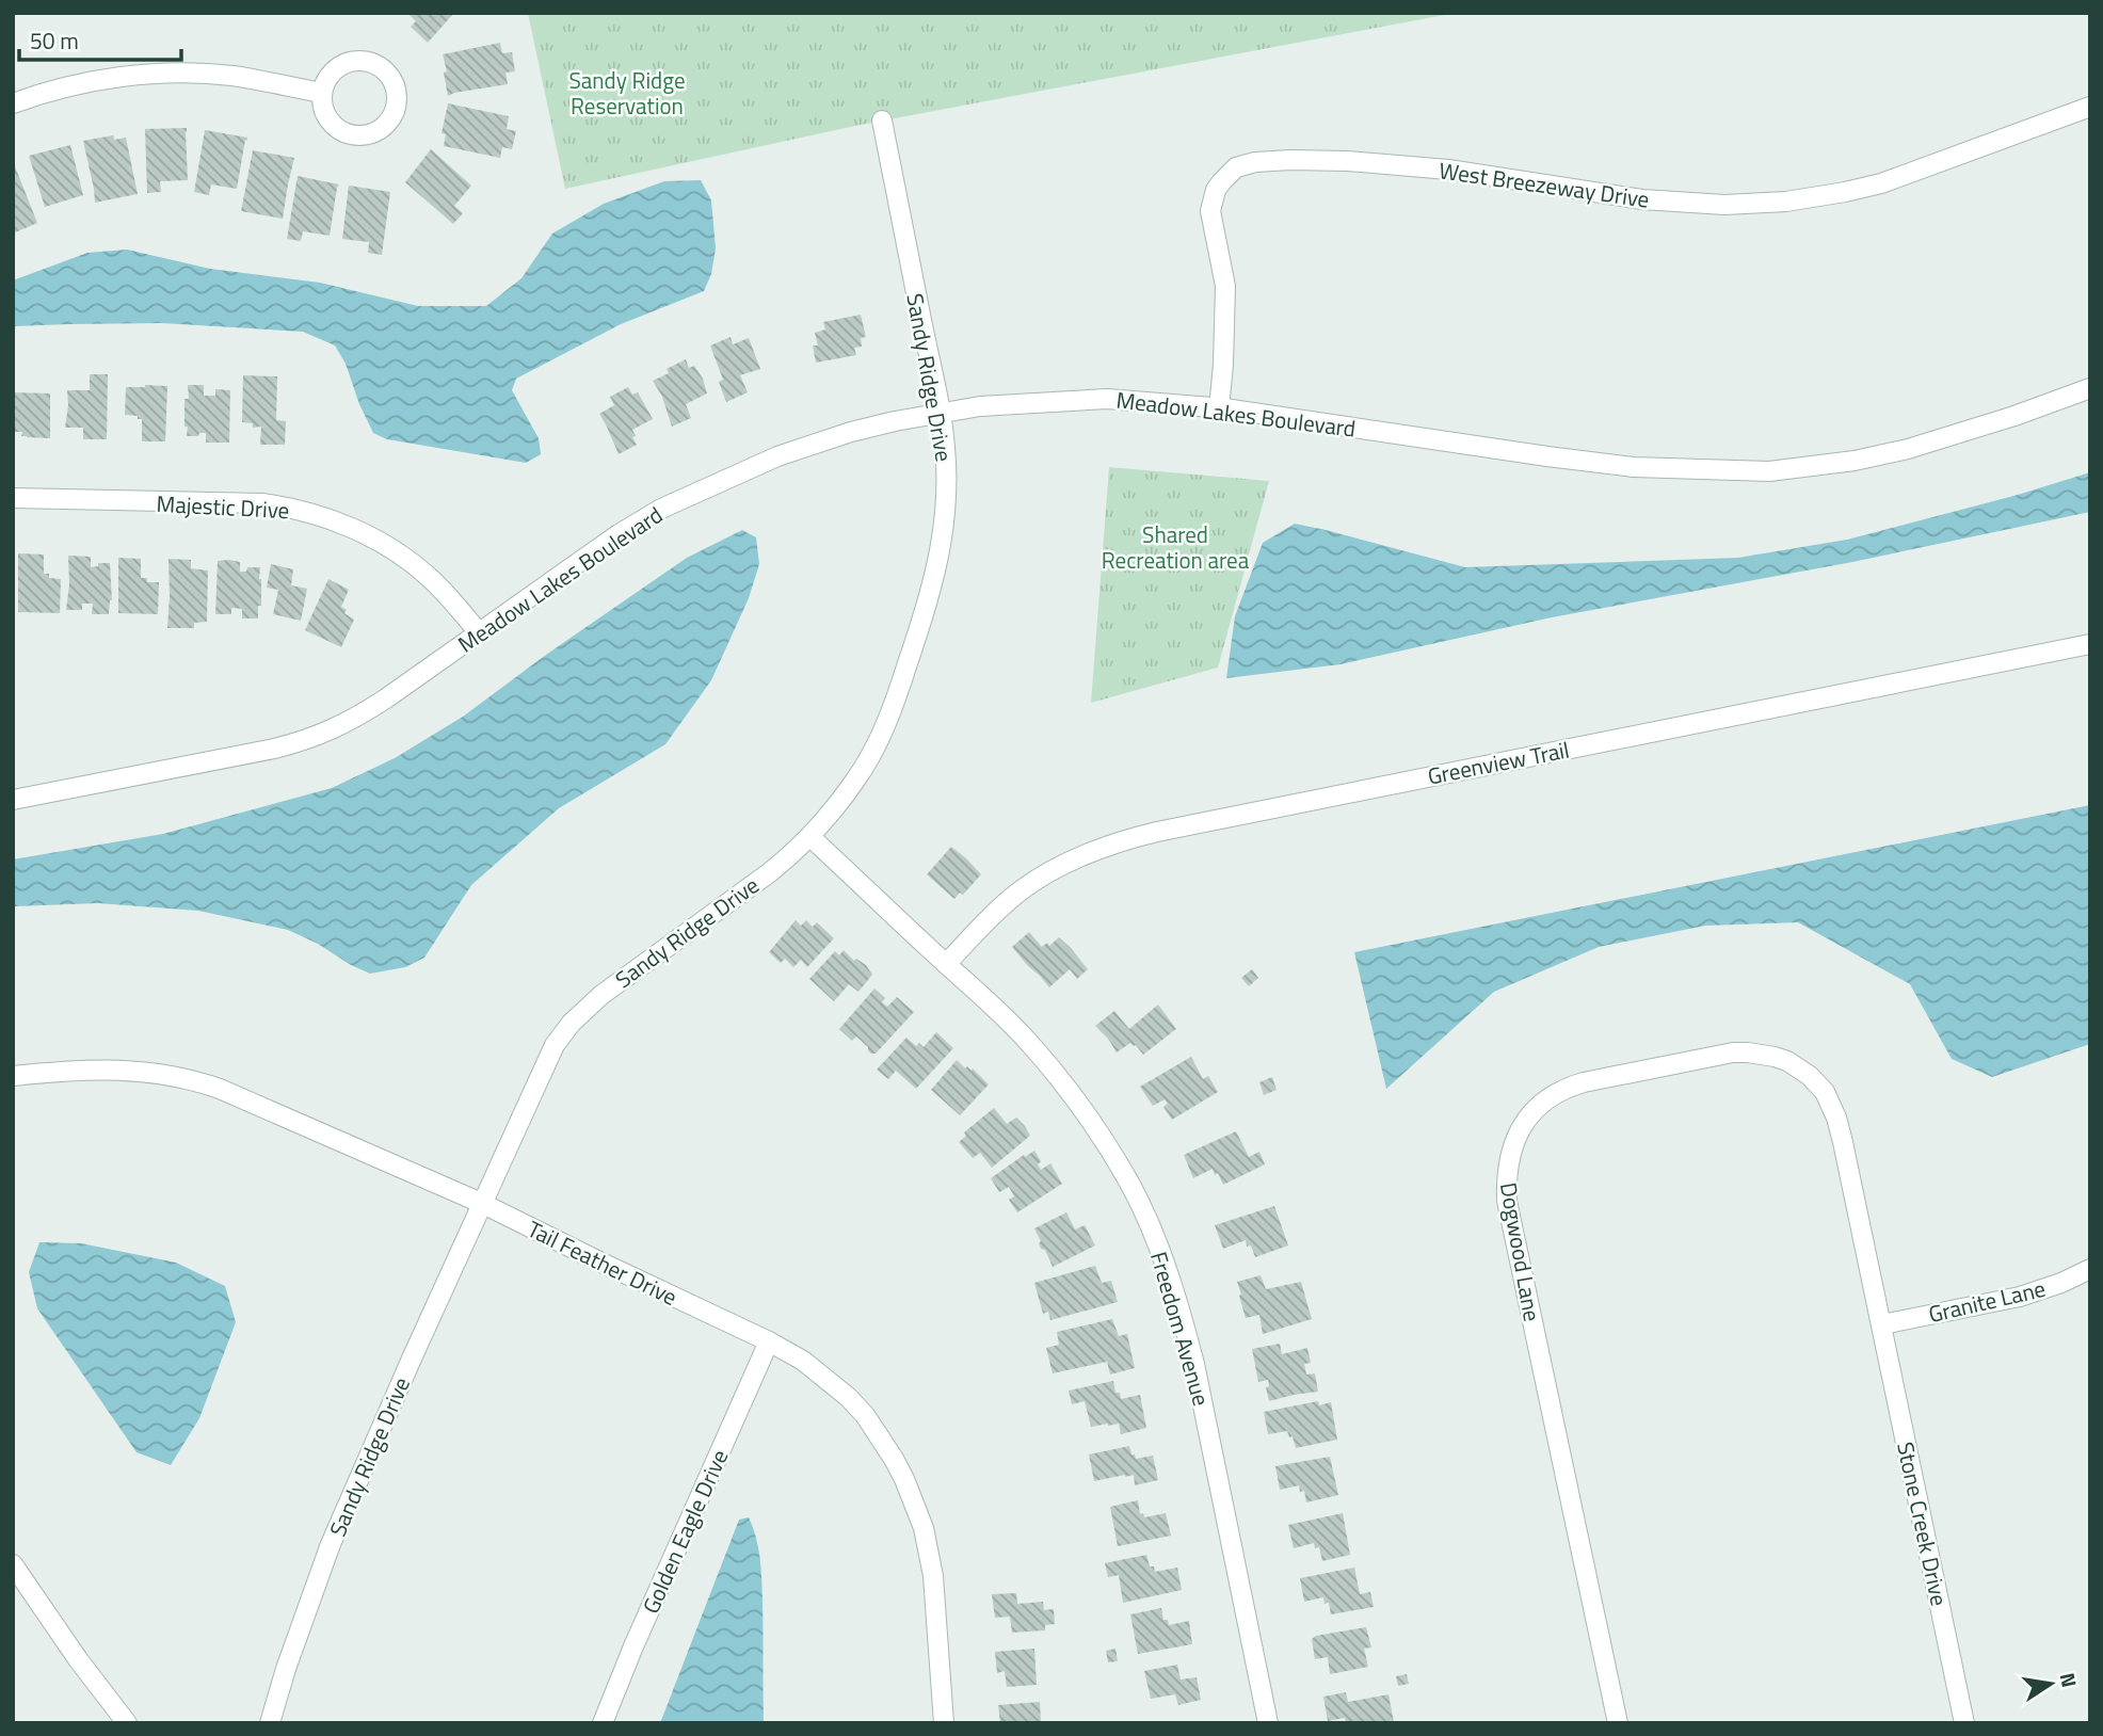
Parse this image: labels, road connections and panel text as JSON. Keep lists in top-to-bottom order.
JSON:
{
  "streets": {
    "street": [
      "West Breezeway Drive",
      "Sandy Ridge Drive",
      "Meadow Lakes Boulevard",
      "Majestic Drive",
      "Greenview Trail",
      "Dogwood Lane",
      "Tail Feather Drive",
      "Granite Lane",
      "Freedom Avenue",
      "Stone Creek Drive",
      "Golden Eagle Drive"
    ]
  },
  "crossings": [
    ["West Breezeway Drive", "Meadow Lakes Boulevard"],
    ["Sandy Ridge Drive", "Meadow Lakes Boulevard"],
    ["Sandy Ridge Drive", "Tail Feather Drive"],
    ["Sandy Ridge Drive", "Freedom Avenue"],
    ["Meadow Lakes Boulevard", "Majestic Drive"],
    ["Greenview Trail", "Freedom Avenue"],
    ["Dogwood Lane", "Granite Lane"],
    ["Dogwood Lane", "Stone Creek Drive"],
    ["Tail Feather Drive", "Golden Eagle Drive"],
    ["Granite Lane", "Stone Creek Drive"]
  ],
  "parks": ["Sandy Ridge Reservation", "Shared Recreation area"],
  "scale_bar": "50 m",
  "north": "right"
}
